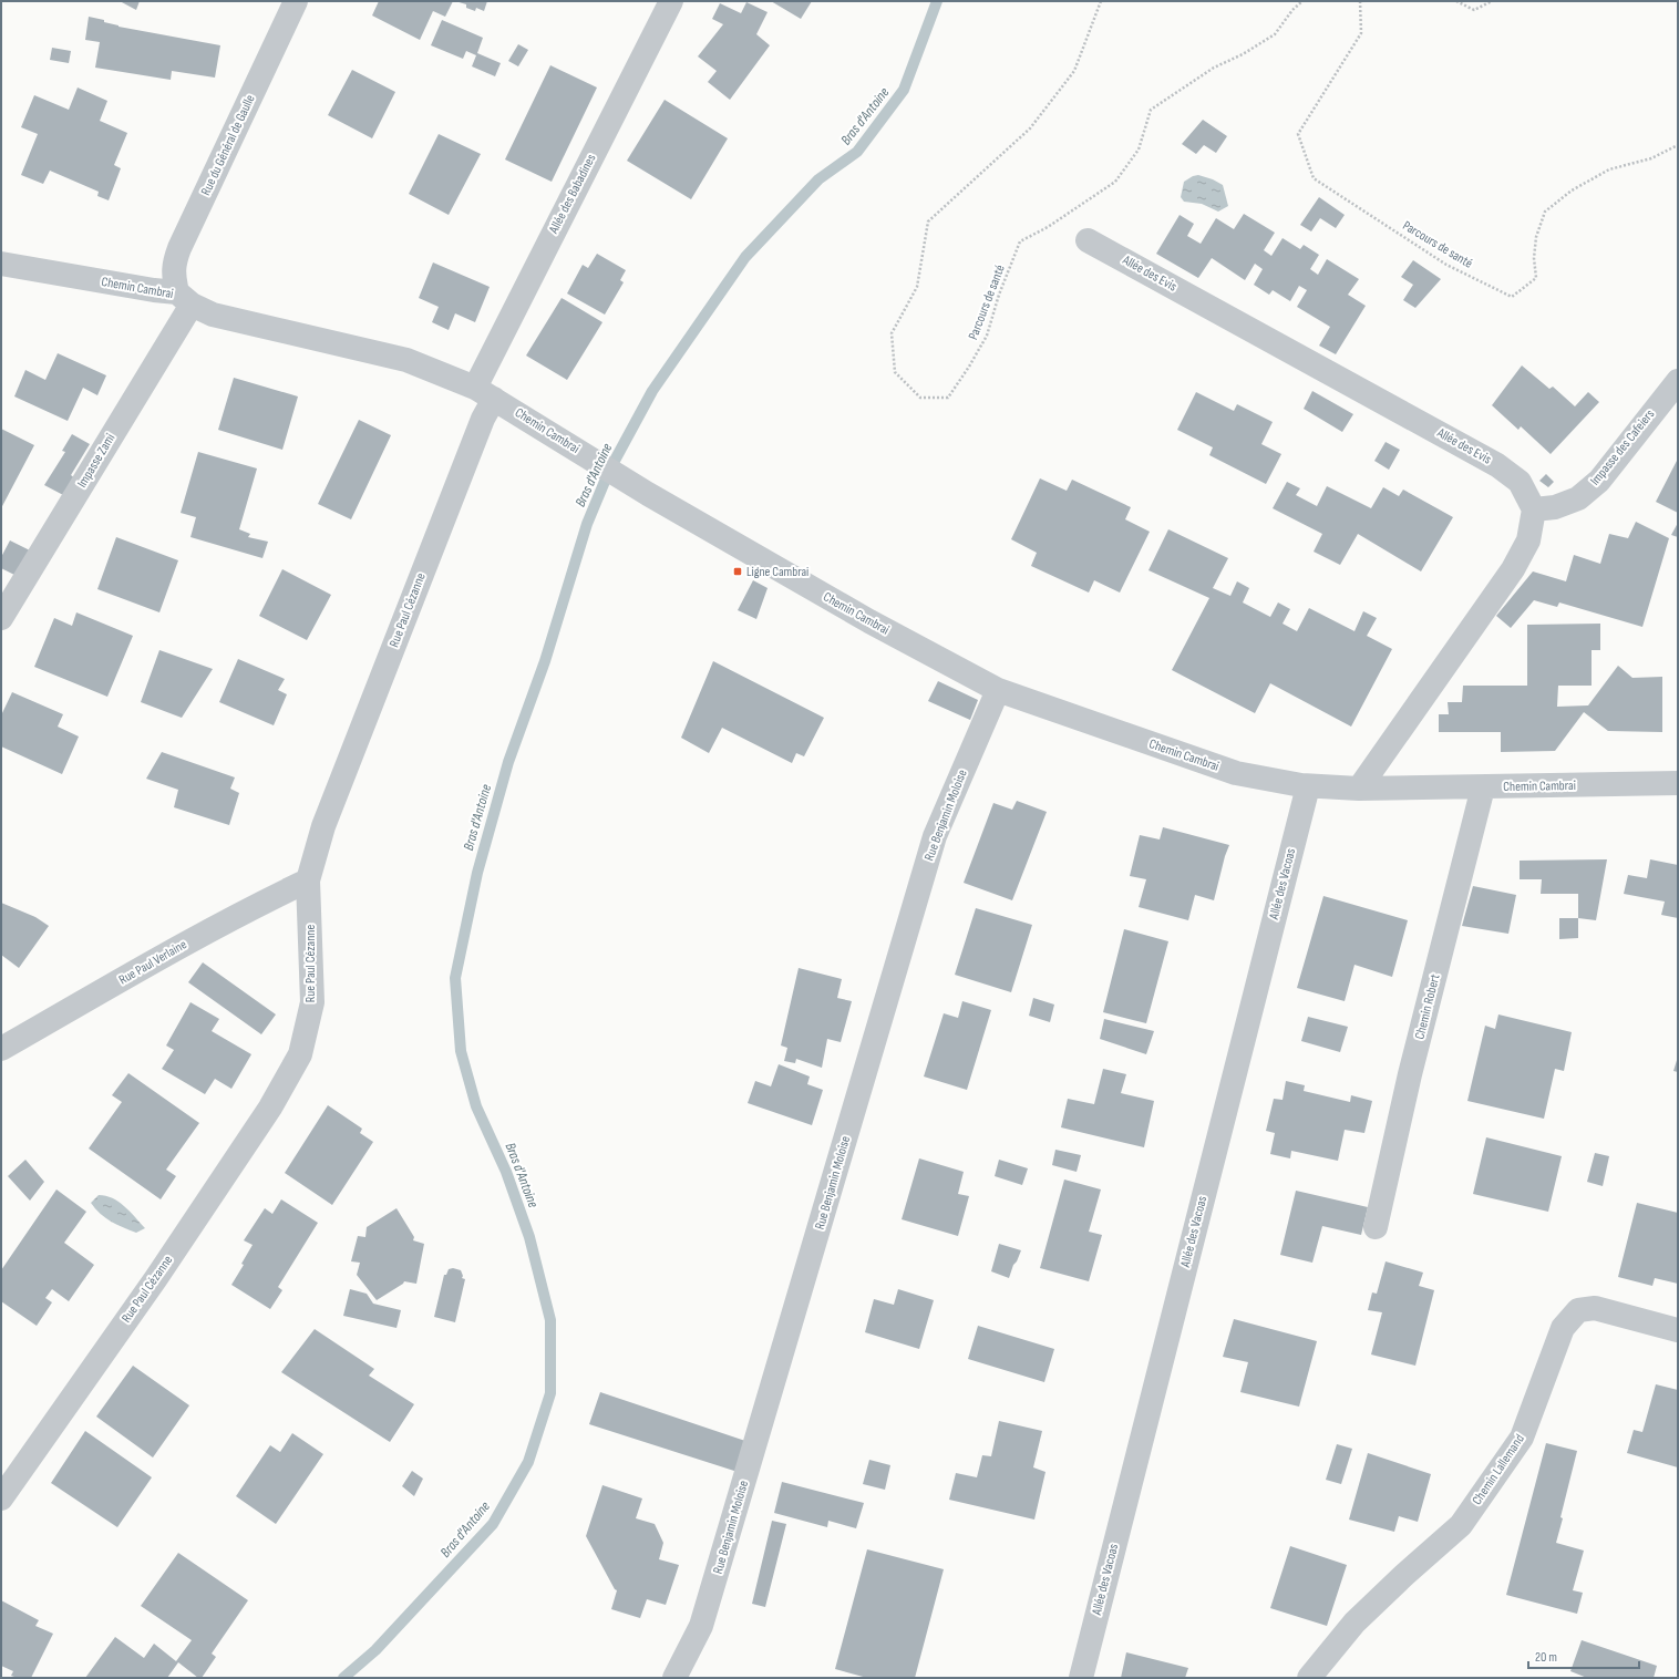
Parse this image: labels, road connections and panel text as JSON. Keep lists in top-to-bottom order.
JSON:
{
  "streets": {
    "street": [
      "Rue du Général de Gaulle",
      "Allée des Babadines",
      "Allée des Evis",
      "Chemin Cambrai",
      "Impasse des Cafeiers",
      "Impasse Zami",
      "Rue Paul Cézanne",
      "Rue Benjamin Moloise",
      "Allée des Vacoas",
      "Rue Paul Verlaine",
      "Chemin Robert",
      "Chemin Lallemand"
    ],
    "path": ["Parcours de santé"]
  },
  "crossings": [
    ["Rue du Général de Gaulle", "Chemin Cambrai"],
    ["Rue du Général de Gaulle", "Impasse Zami"],
    ["Allée des Babadines", "Chemin Cambrai"],
    ["Allée des Babadines", "Rue Paul Cézanne"],
    ["Allée des Evis", "Impasse des Cafeiers"],
    ["Chemin Cambrai", "Impasse Zami"],
    ["Chemin Cambrai", "Rue Paul Cézanne"],
    ["Chemin Cambrai", "Rue Benjamin Moloise"],
    ["Chemin Cambrai", "Allée des Vacoas"],
    ["Chemin Cambrai", "Chemin Robert"],
    ["Rue Paul Cézanne", "Rue Paul Verlaine"]
  ],
  "water": ["Bras d'Antoine"],
  "places": {
    "transit": ["Ligne Cambrai"]
  },
  "scale_bar": "20 m"
}
